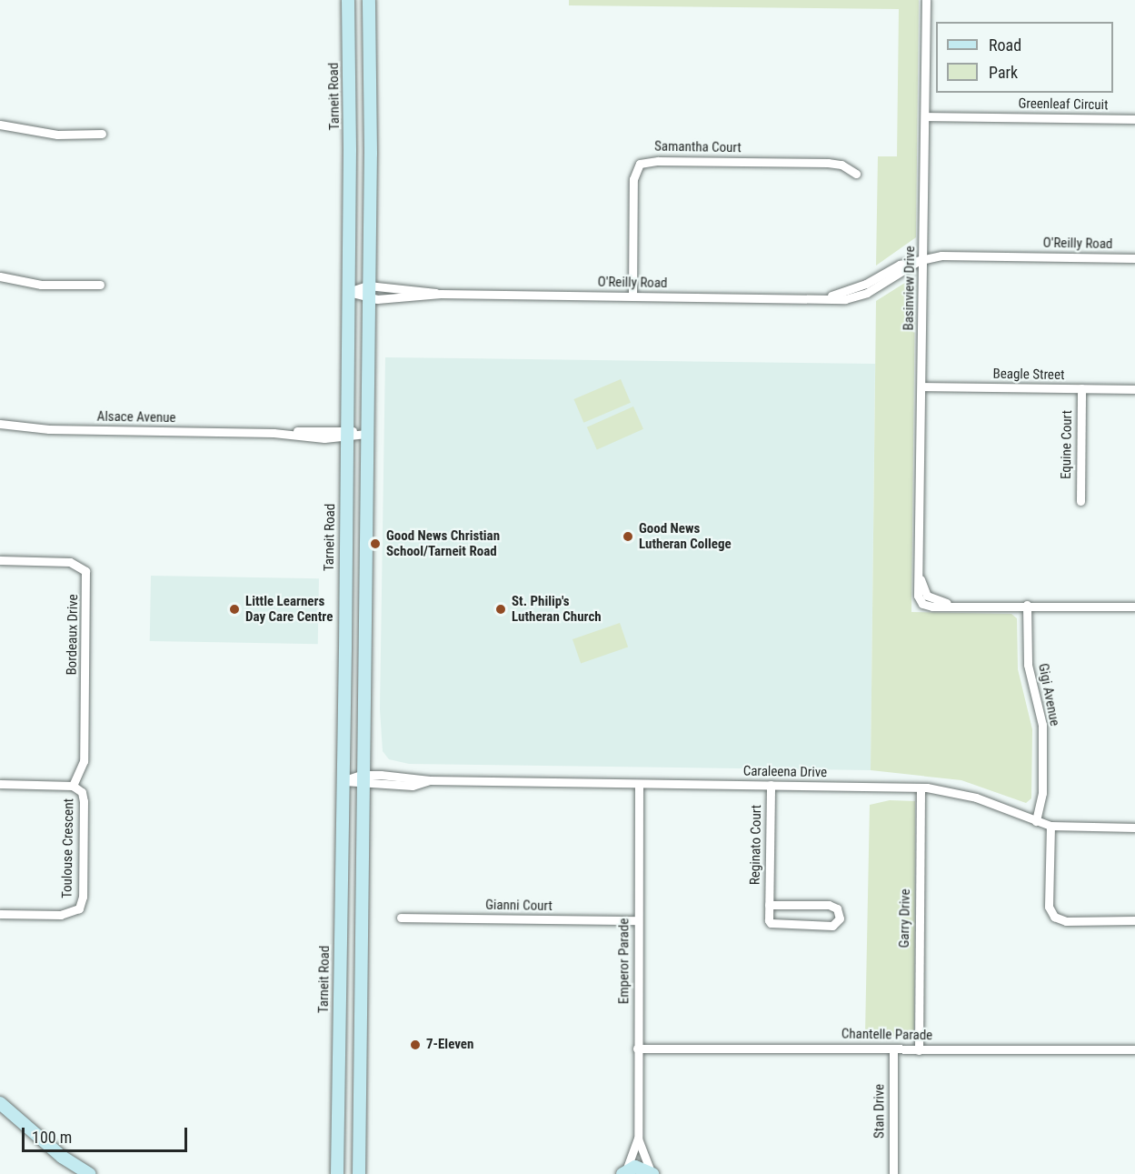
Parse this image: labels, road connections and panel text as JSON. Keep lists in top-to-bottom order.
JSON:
{
  "streets": {
    "main road": ["Tarneit Road"],
    "street": [
      "Greenleaf Circuit",
      "Samantha Court",
      "O'Reilly Road",
      "Basinview Drive",
      "Beagle Street",
      "Alsace Avenue",
      "Equine Court",
      "Bordeaux Drive",
      "Gigi Avenue",
      "Caraleena Drive",
      "Reginato Court",
      "Toulouse Crescent",
      "Gianni Court",
      "Garry Drive",
      "Emperor Parade",
      "Chantelle Parade",
      "Stan Drive"
    ]
  },
  "crossings": [
    ["Tarneit Road", "O'Reilly Road"],
    ["Tarneit Road", "Alsace Avenue"],
    ["Tarneit Road", "Caraleena Drive"],
    ["Greenleaf Circuit", "Basinview Drive"],
    ["Samantha Court", "O'Reilly Road"],
    ["O'Reilly Road", "Basinview Drive"],
    ["Basinview Drive", "Beagle Street"],
    ["Basinview Drive", "Gigi Avenue"],
    ["Beagle Street", "Equine Court"],
    ["Bordeaux Drive", "Toulouse Crescent"],
    ["Gigi Avenue", "Caraleena Drive"],
    ["Caraleena Drive", "Reginato Court"],
    ["Caraleena Drive", "Garry Drive"],
    ["Caraleena Drive", "Emperor Parade"],
    ["Gianni Court", "Emperor Parade"],
    ["Garry Drive", "Chantelle Parade"],
    ["Emperor Parade", "Chantelle Parade"],
    ["Chantelle Parade", "Stan Drive"]
  ],
  "places": [
    "Good News Lutheran College",
    "Good News Christian School/Tarneit Road",
    "Little Learners Day Care Centre",
    "St. Philip's Lutheran Church",
    "7-Eleven"
  ],
  "legend": ["Road", "Park"],
  "scale_bar": "100 m"
}
